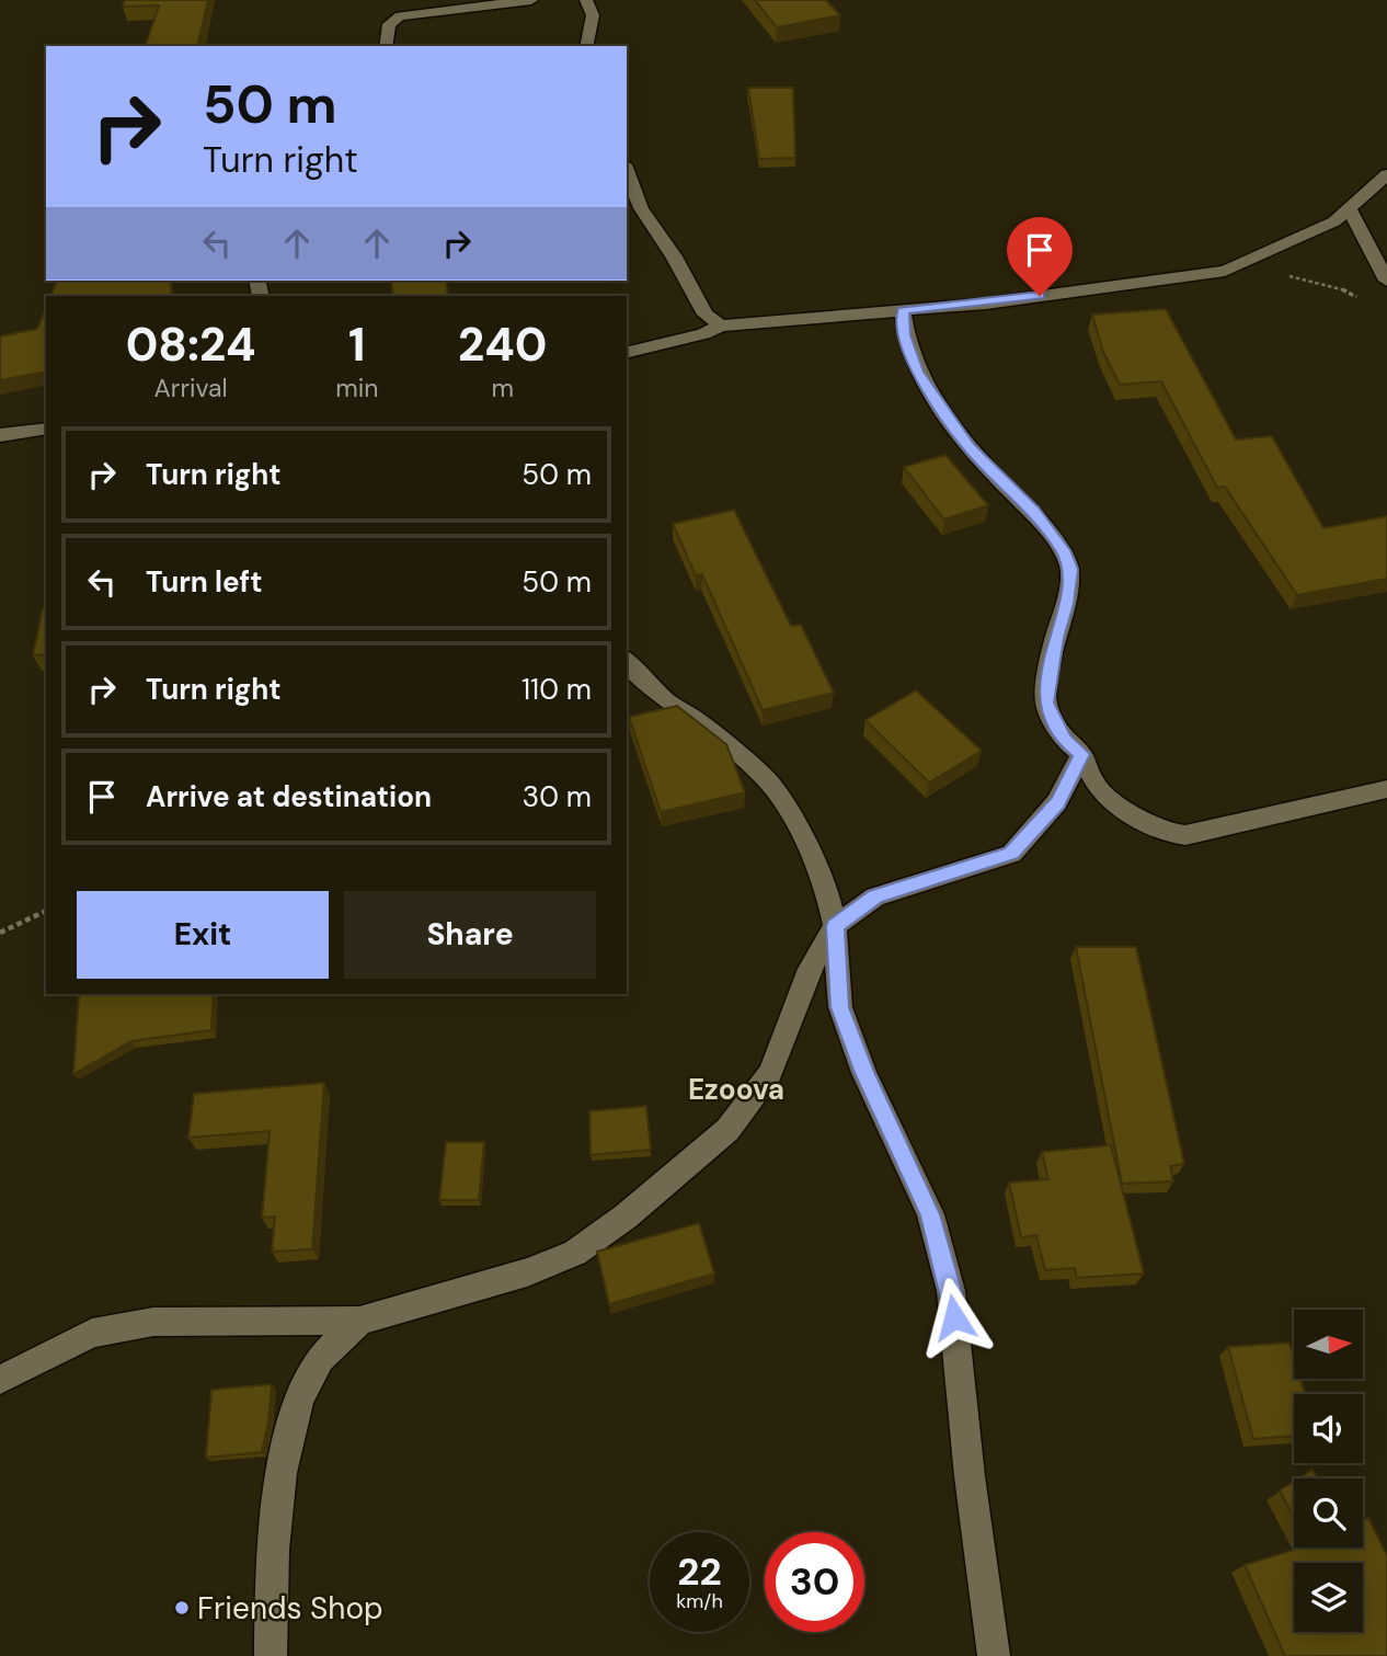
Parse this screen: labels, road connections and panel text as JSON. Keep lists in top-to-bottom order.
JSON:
{
  "districts": ["Ezoova"],
  "places": ["Friends Shop"],
  "north": "right",
  "page": {
    "turn": ["50 m", "Turn right"],
    "eta": [
      "08:24",
      "Arrival",
      "1",
      "min",
      "240",
      "m"
    ],
    "list": [
      {
        "name": "Turn right",
        "value": "50 m"
      },
      {
        "name": "Turn left",
        "value": "50 m"
      },
      {
        "name": "Turn right",
        "value": "110 m"
      },
      {
        "name": "Arrive at destination",
        "value": "30 m"
      }
    ],
    "buttons": ["Exit", "Share"],
    "speed": "22 km/h",
    "limit": "30"
  }
}
